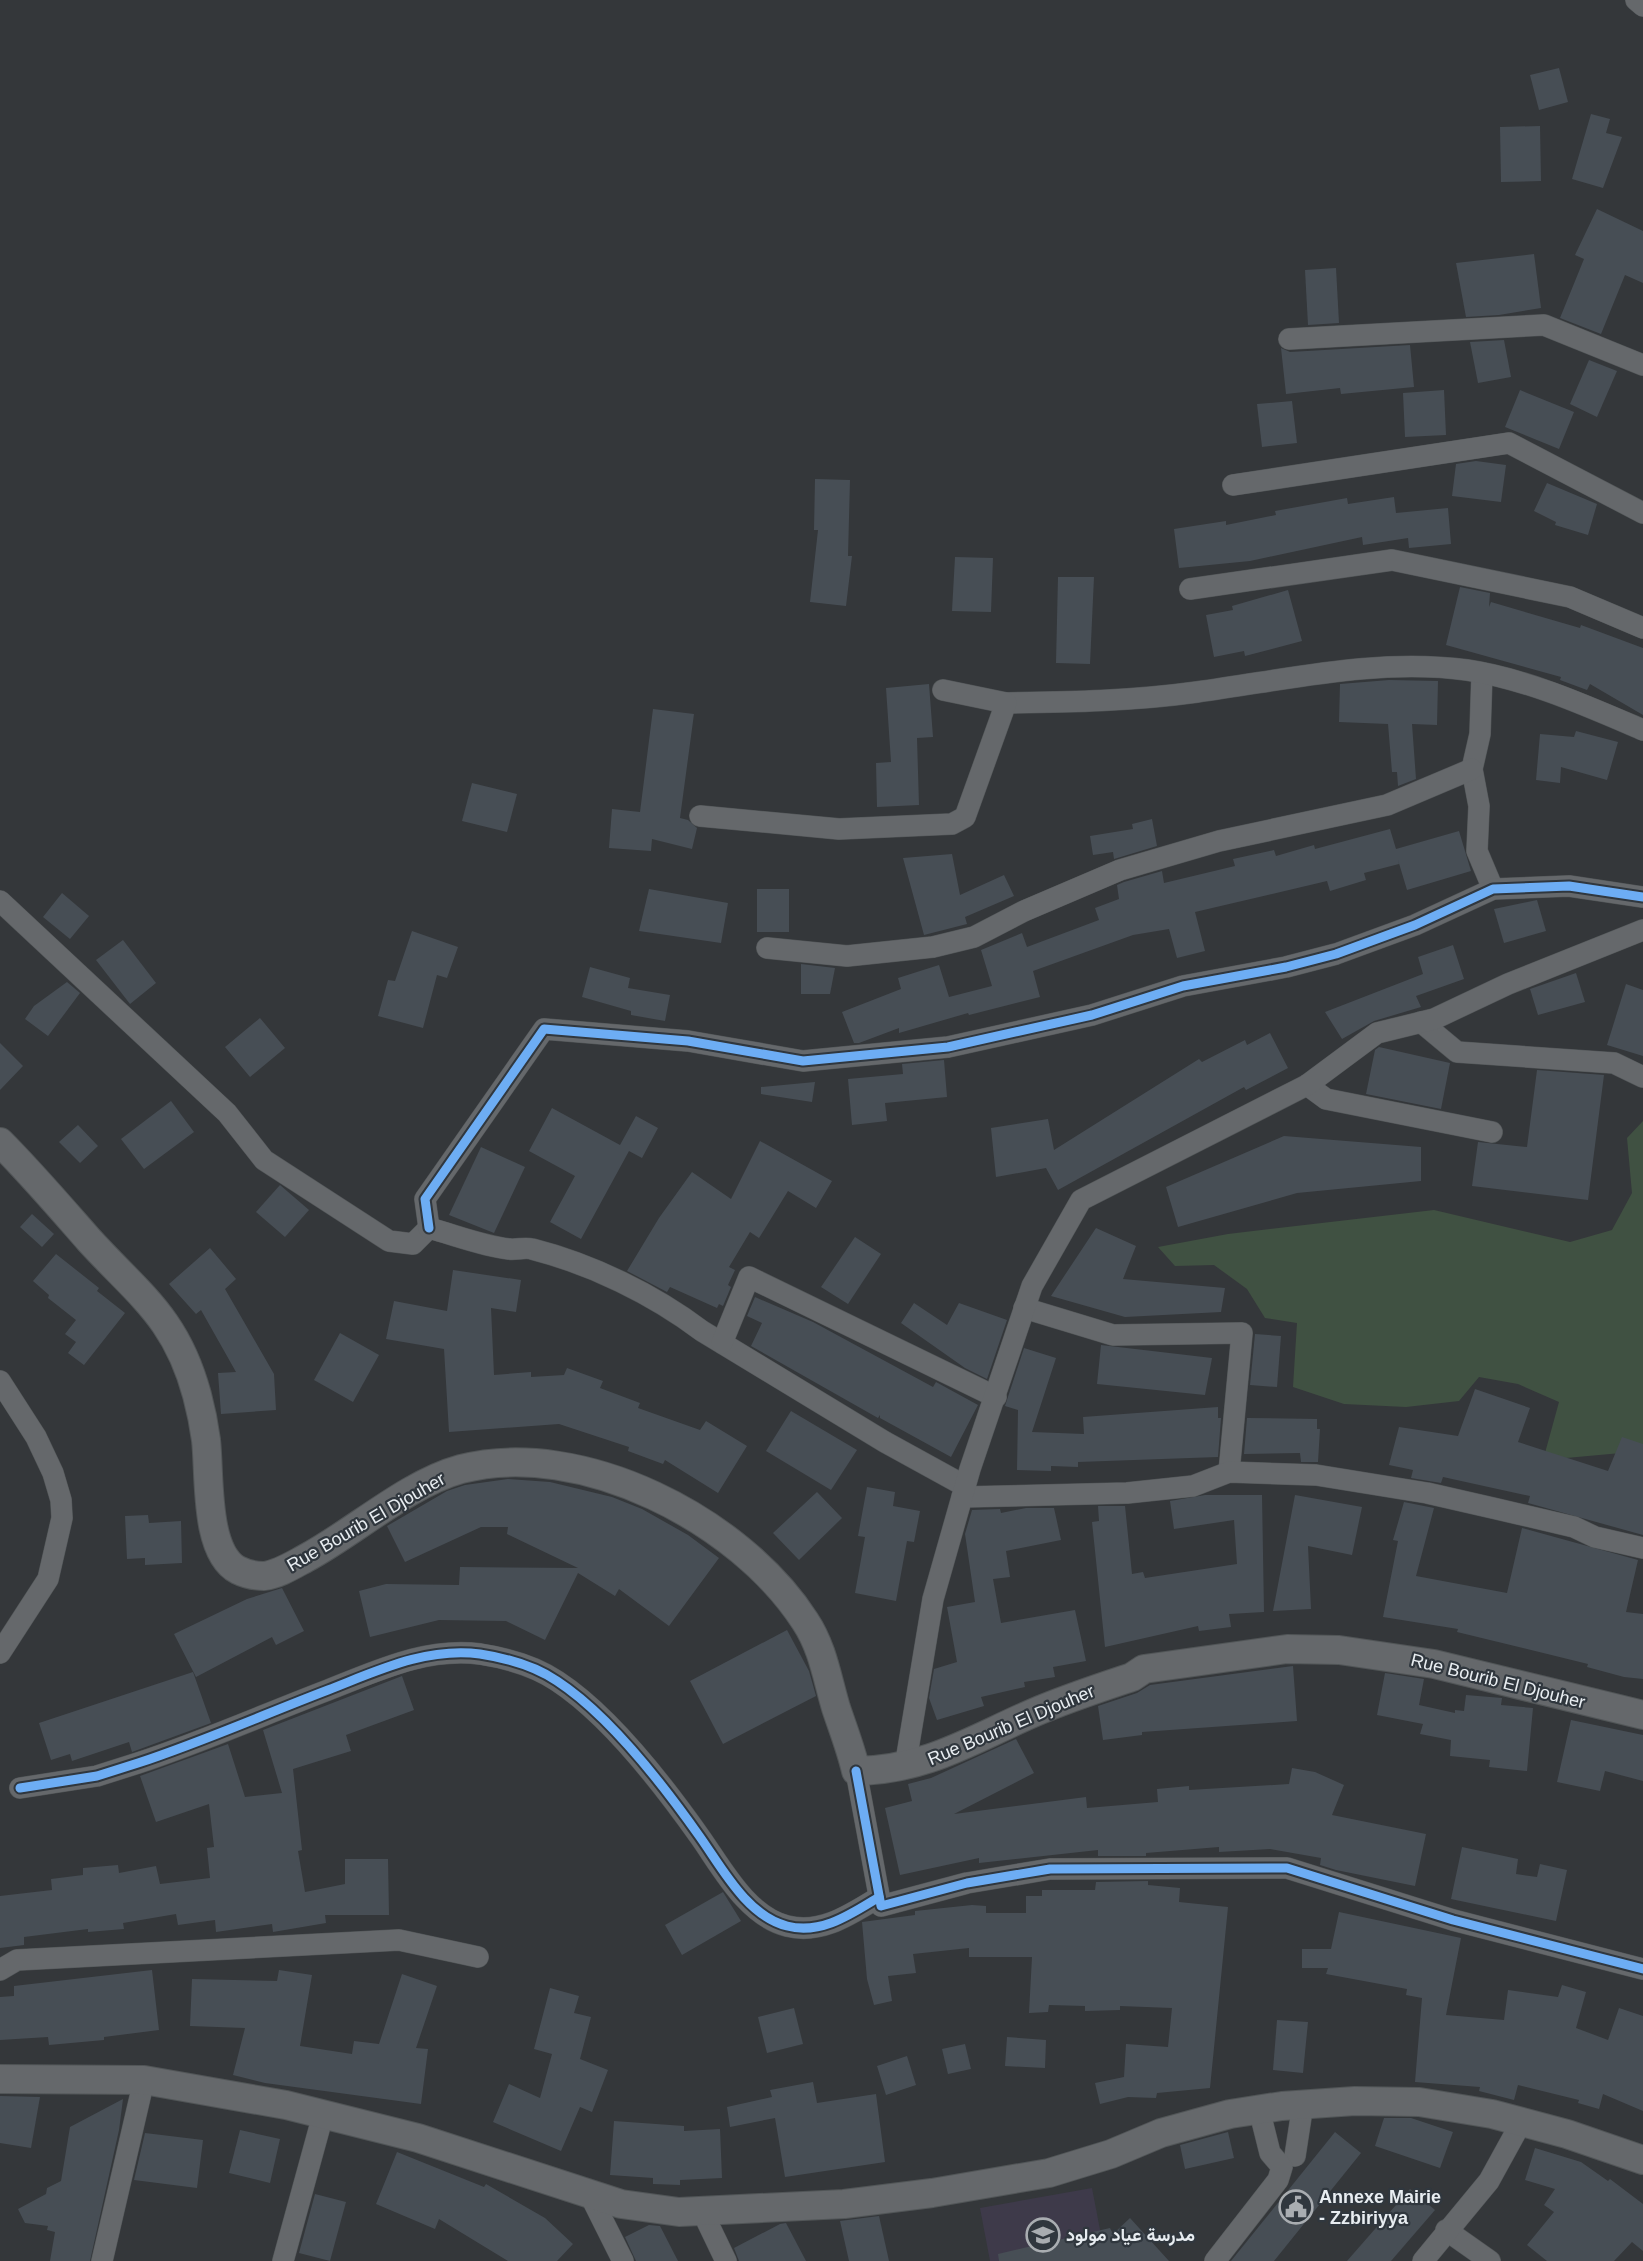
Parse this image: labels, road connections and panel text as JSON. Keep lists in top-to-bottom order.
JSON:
{
  "streets": {
    "main road": ["Rue Bourib El Djouher"]
  },
  "places": {
    "public building": ["Annexe Mairie - Zzbiriyya"],
    "school or university": ["مدرسة عياد مولود"]
  }
}
